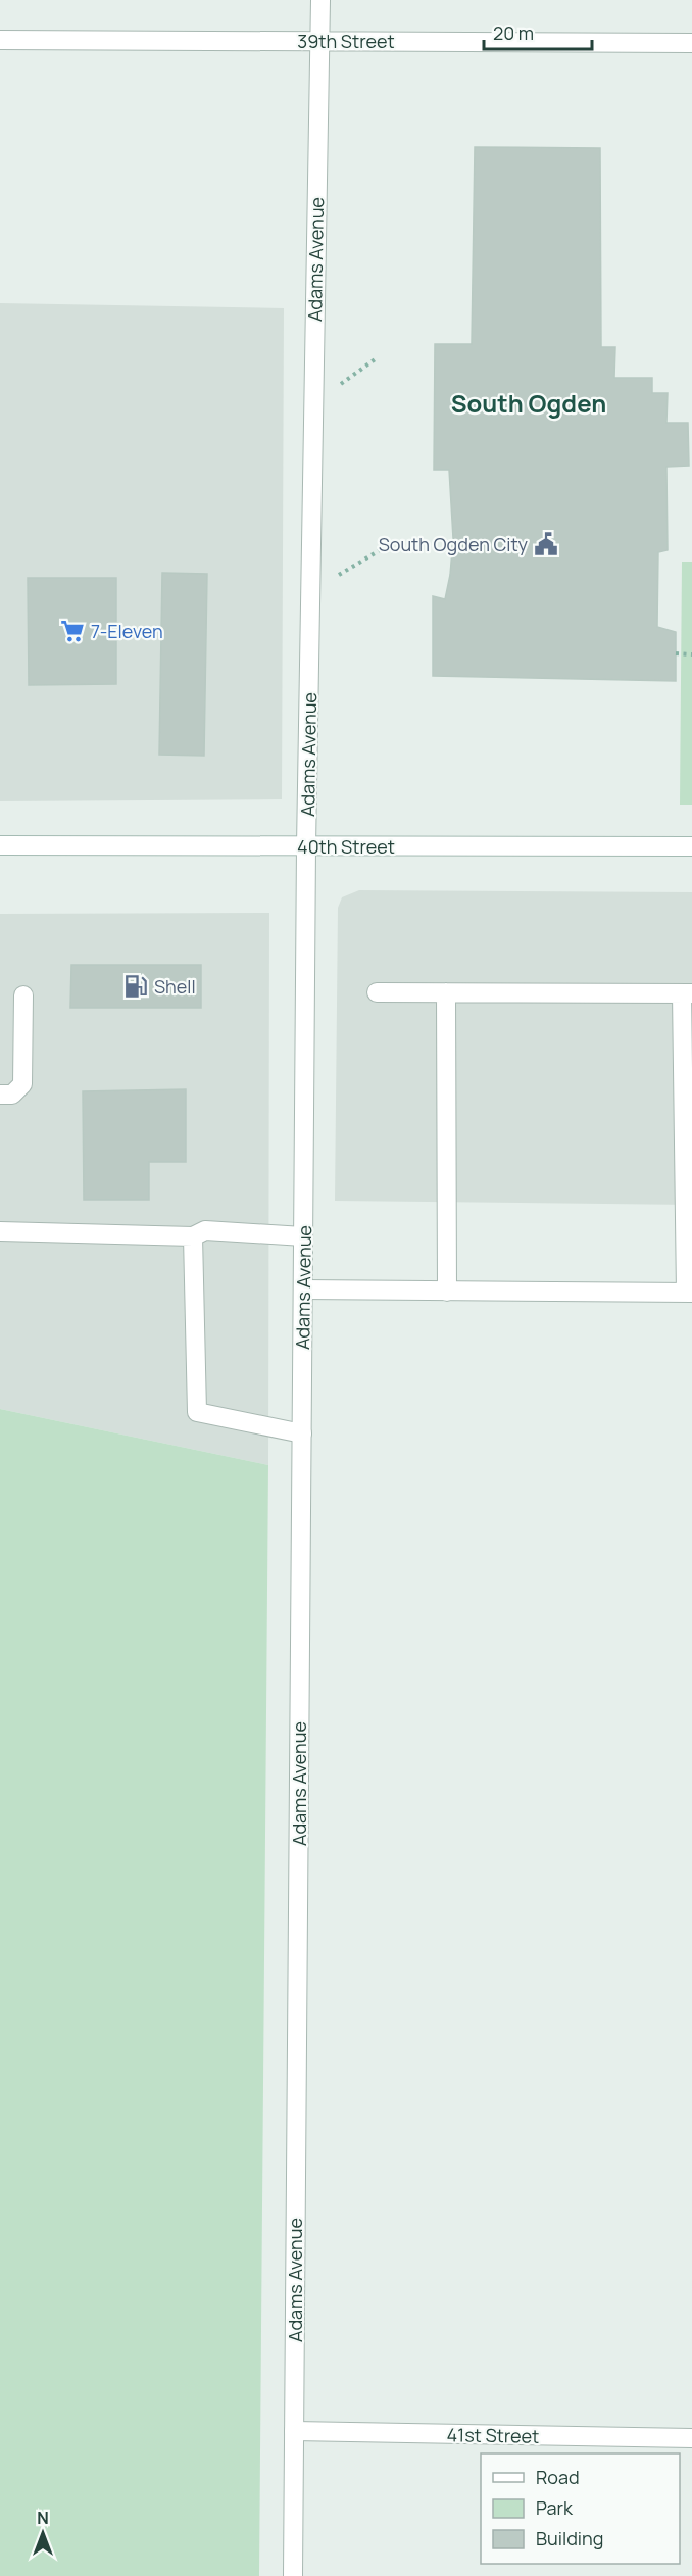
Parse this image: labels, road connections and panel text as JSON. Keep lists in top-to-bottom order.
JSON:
{
  "streets": {
    "street": [
      "39th Street",
      "Adams Avenue",
      "40th Street",
      "41st Street"
    ]
  },
  "crossings": [
    ["39th Street", "Adams Avenue"],
    ["Adams Avenue", "40th Street"],
    ["Adams Avenue", "41st Street"]
  ],
  "districts": ["South Ogden"],
  "places": {
    "public building": ["South Ogden City"],
    "supermarket": ["7-Eleven"],
    "fuel station": ["Shell"]
  },
  "legend": ["Road", "Park", "Building"],
  "scale_bar": "20 m",
  "north": "top"
}
